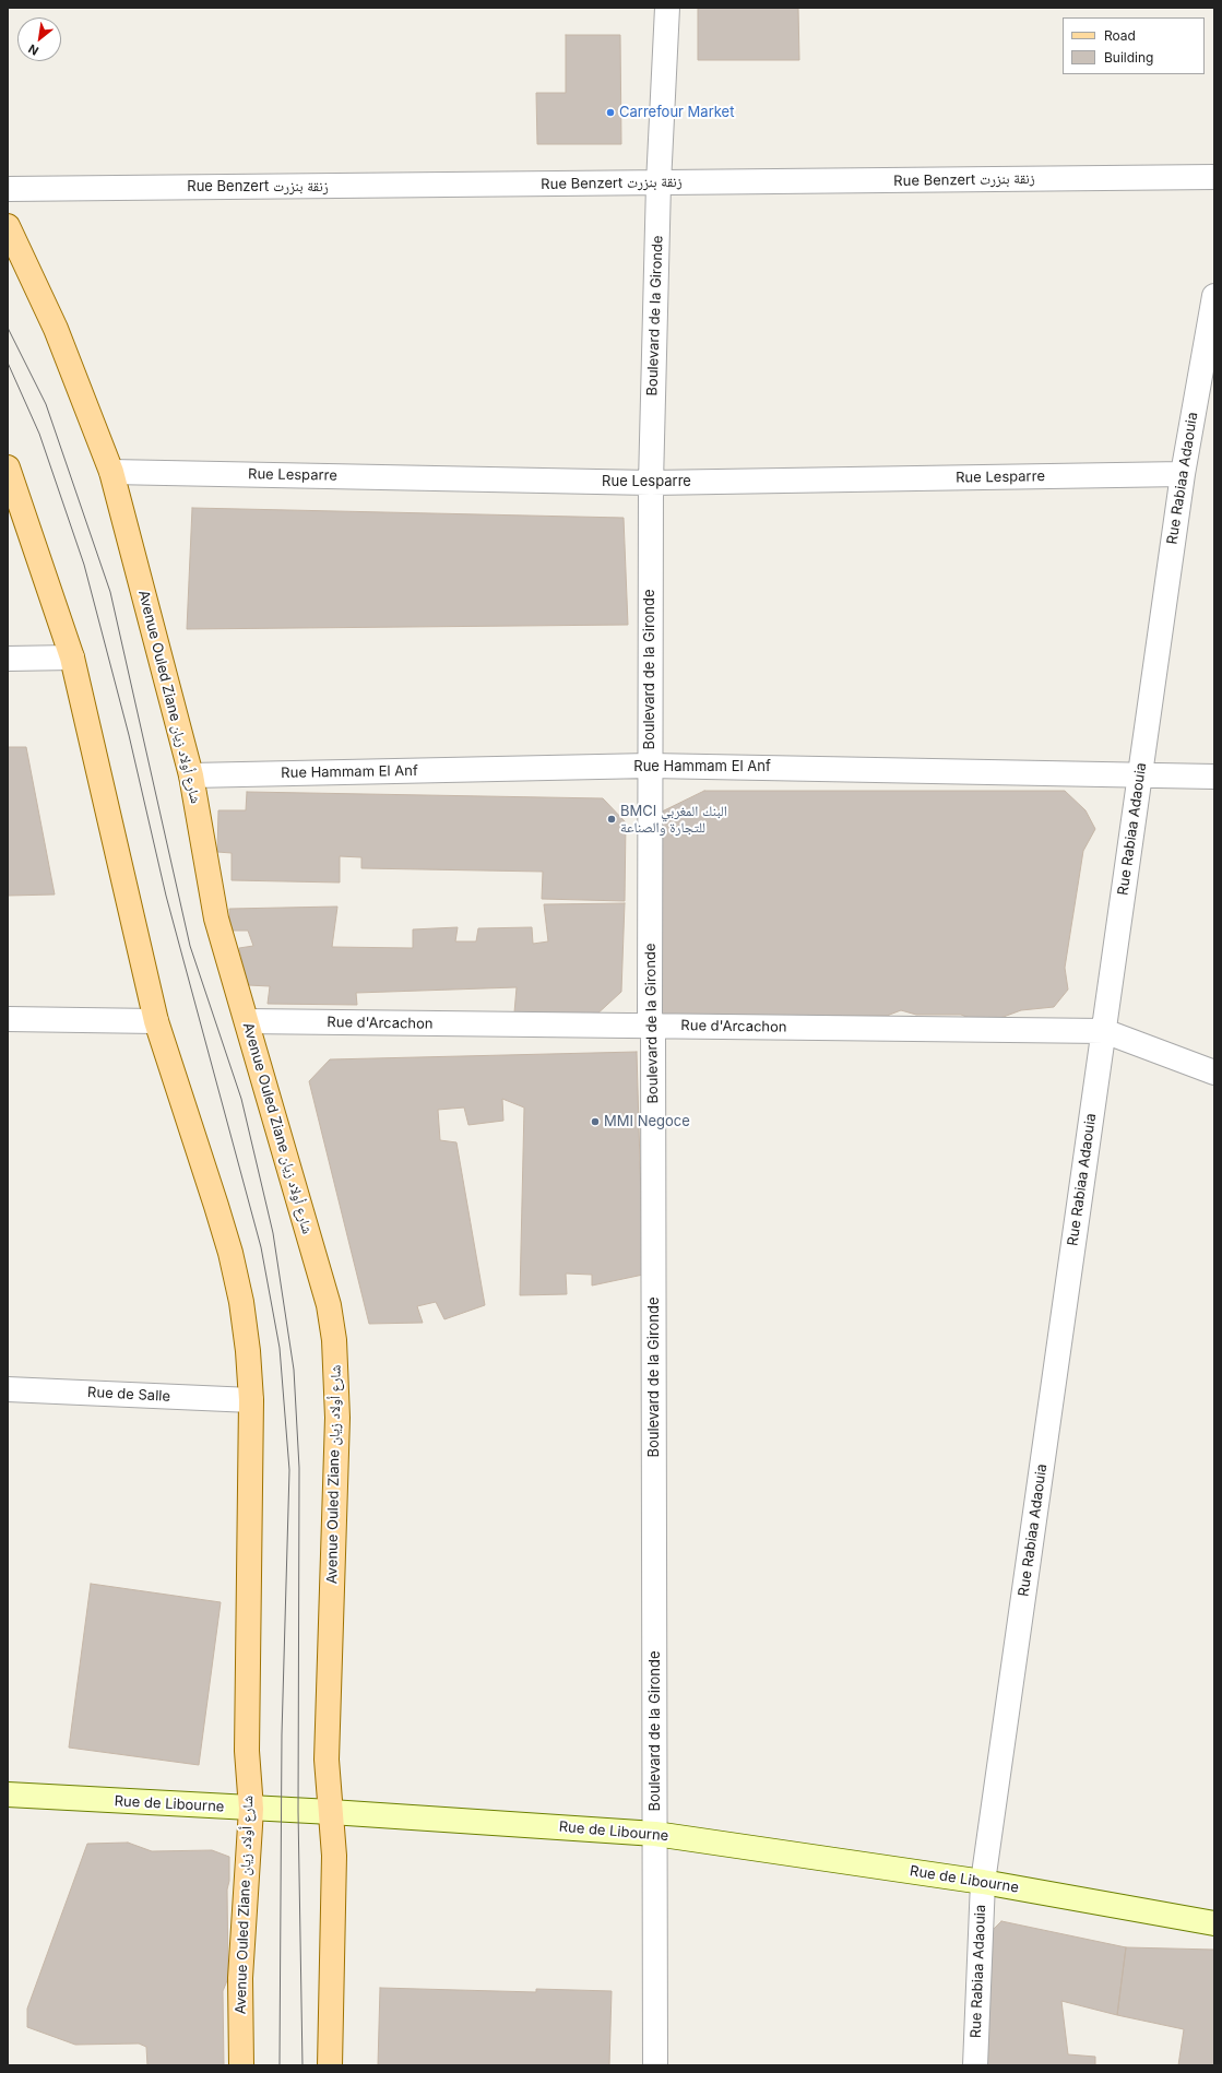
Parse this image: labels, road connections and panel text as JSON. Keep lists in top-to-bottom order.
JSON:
{
  "streets": {
    "main road": ["Avenue Ouled Ziane شارع أولاد زيان", "Rue de Libourne"],
    "street": [
      "Rue Benzert زنقة بنزرت",
      "Boulevard de la Gironde",
      "Rue Lesparre",
      "Rue Rabiaa Adaouia",
      "Rue Hammam El Anf",
      "Rue d'Arcachon",
      "Rue de Salle"
    ]
  },
  "crossings": [
    ["Rue Benzert زنقة بنزرت", "Boulevard de la Gironde"],
    ["Boulevard de la Gironde", "Rue Lesparre"],
    ["Boulevard de la Gironde", "Rue Hammam El Anf"],
    ["Boulevard de la Gironde", "Rue d'Arcachon"],
    ["Boulevard de la Gironde", "Rue de Libourne"],
    ["Rue Lesparre", "Rue Rabiaa Adaouia"],
    ["Rue Lesparre", "Avenue Ouled Ziane شارع أولاد زيان"],
    ["Rue Rabiaa Adaouia", "Rue Hammam El Anf"],
    ["Rue Rabiaa Adaouia", "Rue d'Arcachon"],
    ["Rue Rabiaa Adaouia", "Rue de Libourne"],
    ["Avenue Ouled Ziane شارع أولاد زيان", "Rue Hammam El Anf"],
    ["Avenue Ouled Ziane شارع أولاد زيان", "Rue d'Arcachon"],
    ["Avenue Ouled Ziane شارع أولاد زيان", "Rue de Salle"],
    ["Avenue Ouled Ziane شارع أولاد زيان", "Rue de Libourne"]
  ],
  "places": ["Carrefour Market", "BMCI البنك المغربي للتجارة والصناعة", "MMI Negoce"],
  "legend": ["Road", "Building"],
  "north": "bottom left"
}
